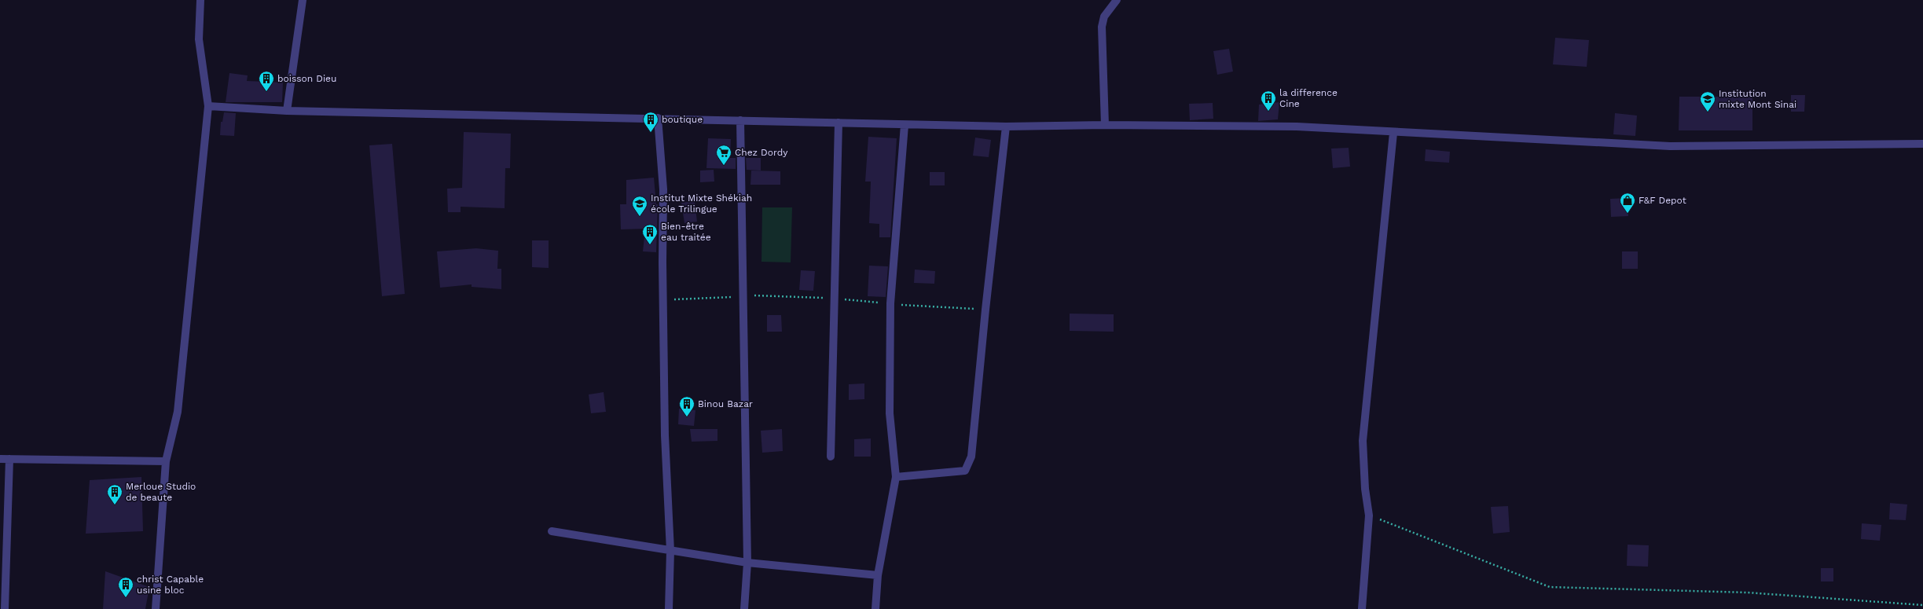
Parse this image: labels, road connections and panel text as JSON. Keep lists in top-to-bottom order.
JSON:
{
  "places": {
    "building": [
      "boisson Dieu",
      "la difference Cine",
      "boutique",
      "Bien-être eau traitée",
      "Binou Bazar",
      "Merloue Studio de beaute",
      "christ Capable usine bloc"
    ],
    "school or university": ["Institution mixte Mont Sinai", "Institut Mixte Shékiah école Trilingue"],
    "supermarket": ["Chez Dordy"],
    "shop": ["F&F Depot"]
  }
}
